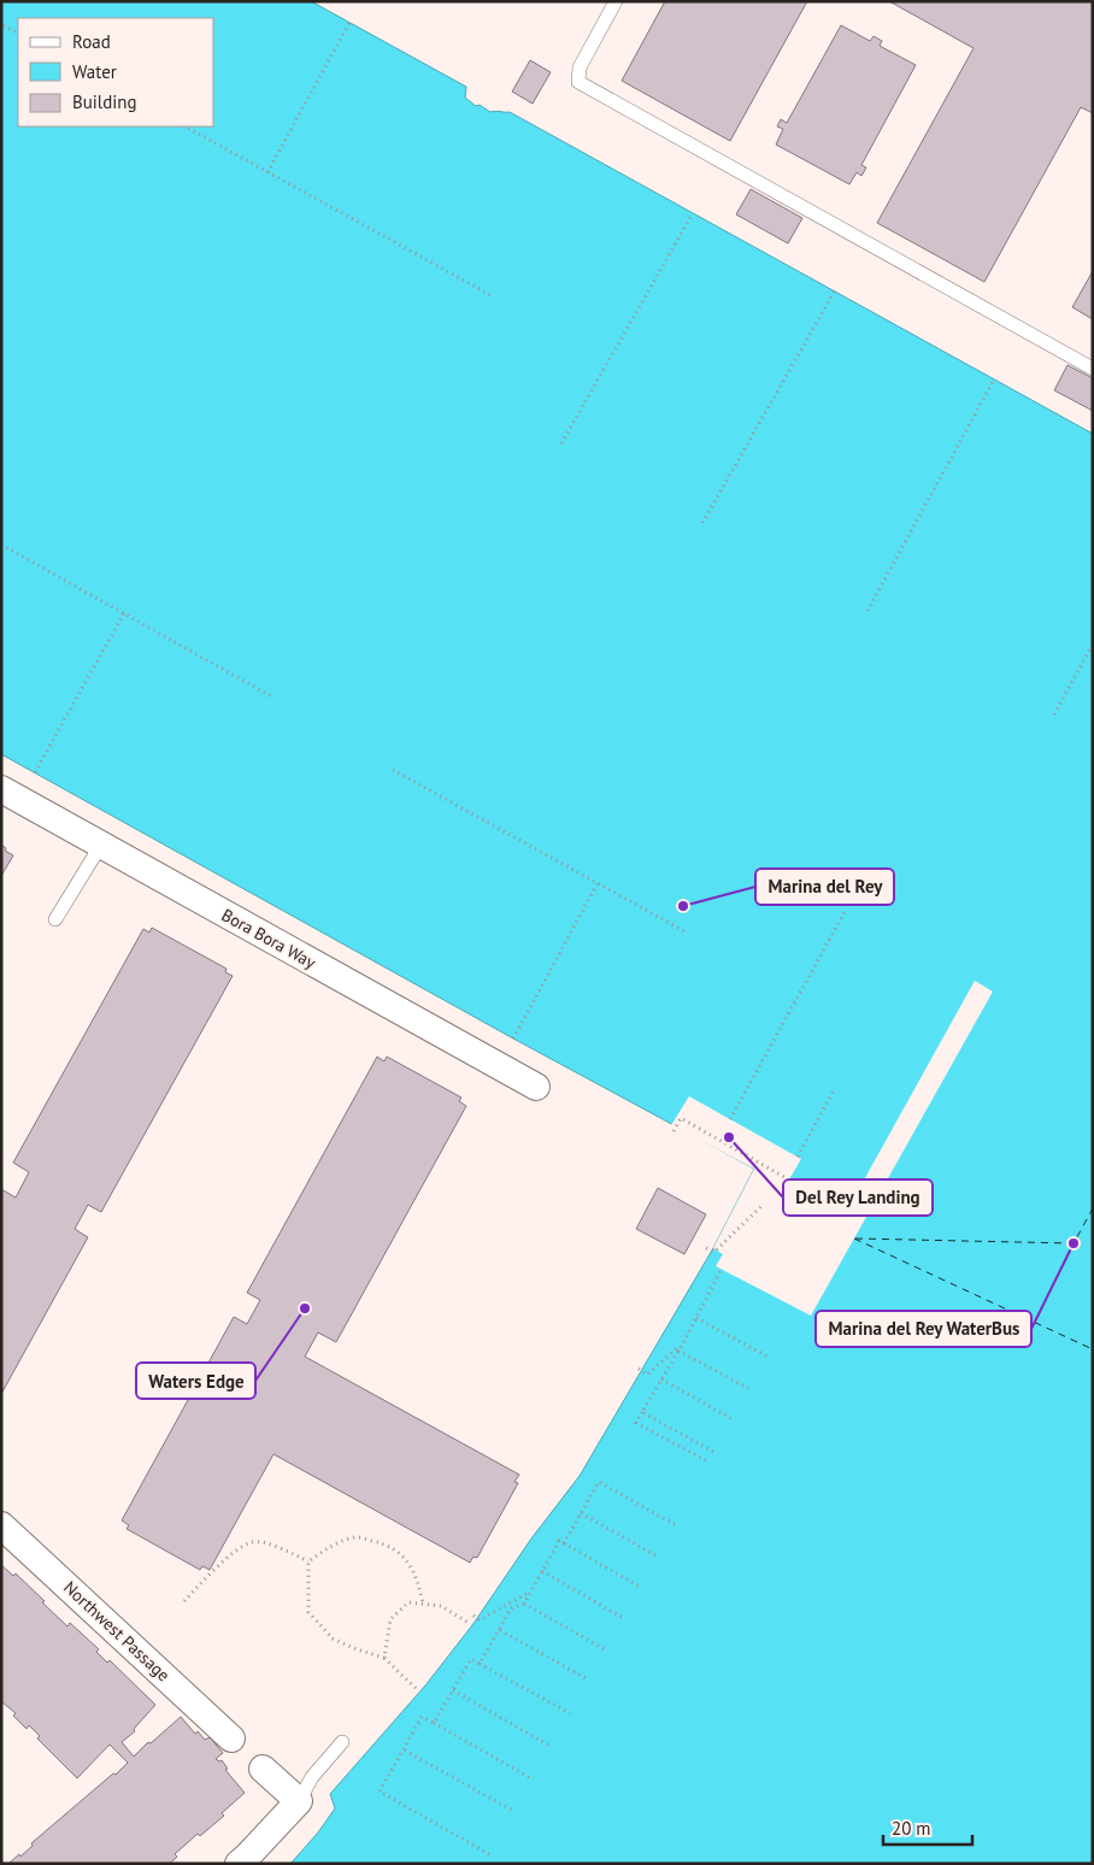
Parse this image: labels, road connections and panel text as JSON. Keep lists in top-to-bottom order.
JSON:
{
  "streets": {
    "street": ["Bora Bora Way", "Northwest Passage"]
  },
  "places": [
    "Marina del Rey",
    "Del Rey Landing",
    "Marina del Rey WaterBus",
    "Waters Edge"
  ],
  "legend": ["Road", "Water", "Building"],
  "scale_bar": "20 m"
}
